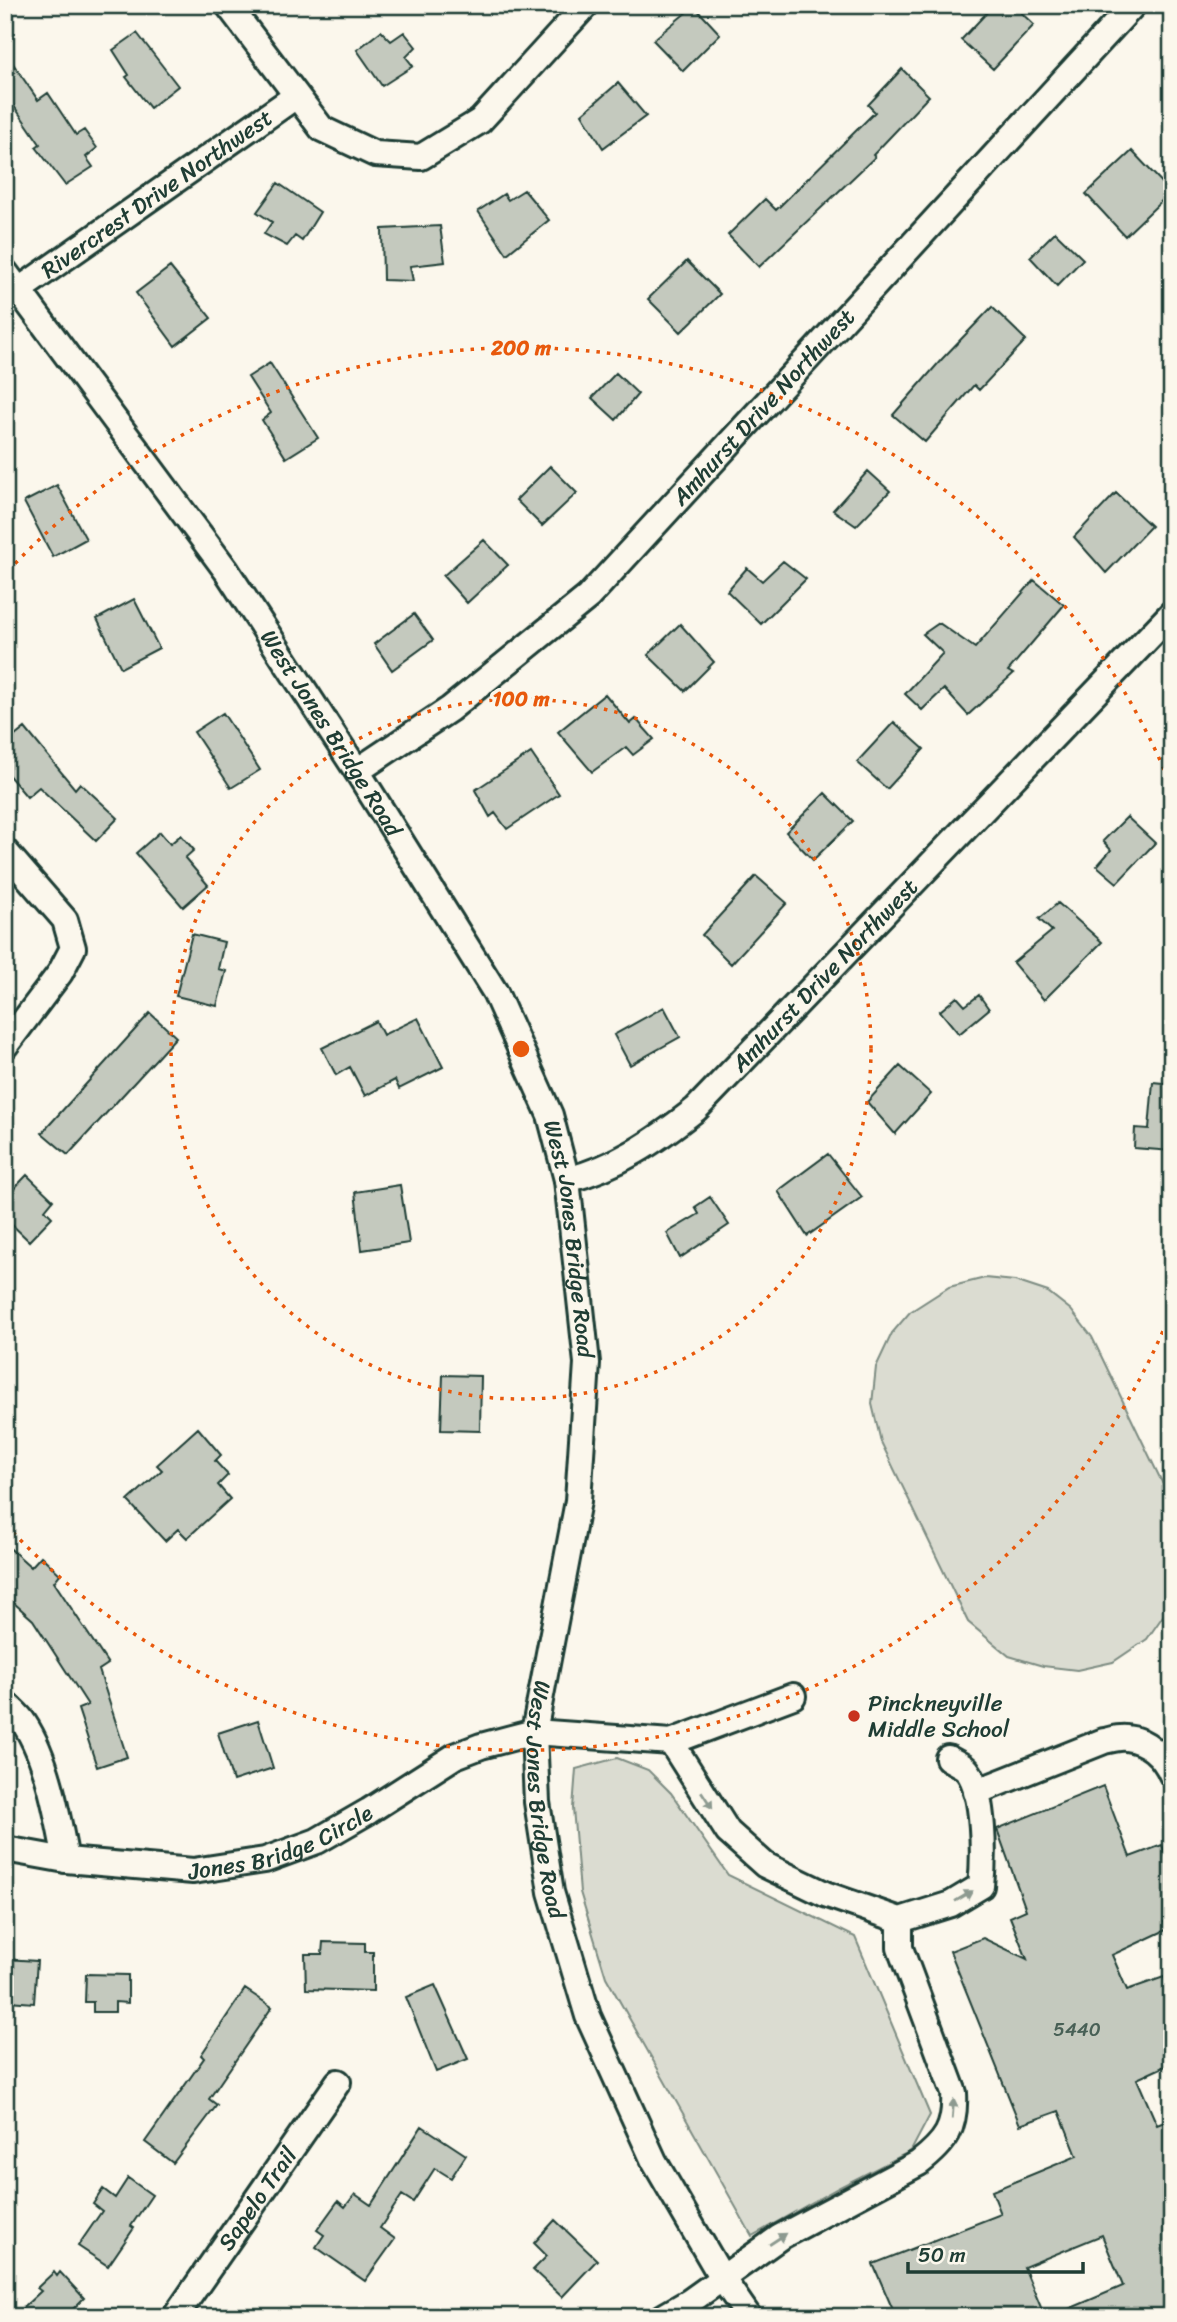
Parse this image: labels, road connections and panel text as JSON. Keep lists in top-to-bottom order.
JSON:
{
  "streets": {
    "street": [
      "Rivercrest Drive Northwest",
      "Amhurst Drive Northwest",
      "West Jones Bridge Road",
      "Jones Bridge Circle",
      "Sapelo Trail"
    ]
  },
  "crossings": [
    ["Rivercrest Drive Northwest", "West Jones Bridge Road"],
    ["Amhurst Drive Northwest", "West Jones Bridge Road"],
    ["West Jones Bridge Road", "Jones Bridge Circle"]
  ],
  "places": ["Pinckneyville Middle School"],
  "house_numbers": ["5440"],
  "scale_bar": "50 m",
  "rings": ["200 m", "100 m"]
}
